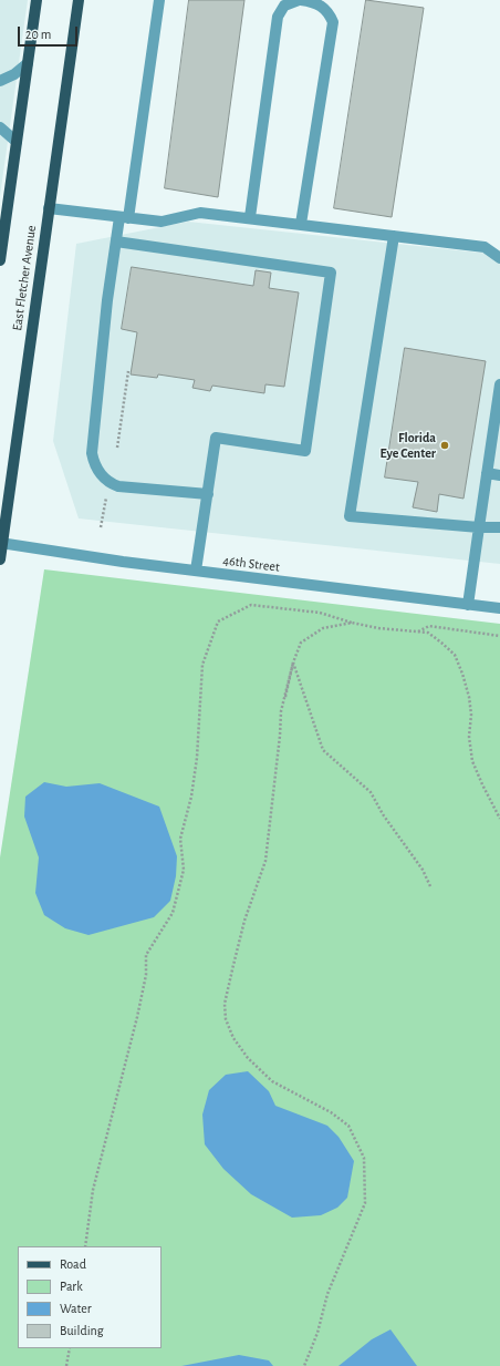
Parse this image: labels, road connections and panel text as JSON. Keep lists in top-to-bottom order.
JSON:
{
  "streets": {
    "main road": ["East Fletcher Avenue"],
    "street": ["46th Street"]
  },
  "crossings": [
    ["East Fletcher Avenue", "46th Street"]
  ],
  "places": ["Florida Eye Center"],
  "legend": [
    "Road",
    "Park",
    "Water",
    "Building"
  ],
  "scale_bar": "20 m"
}
